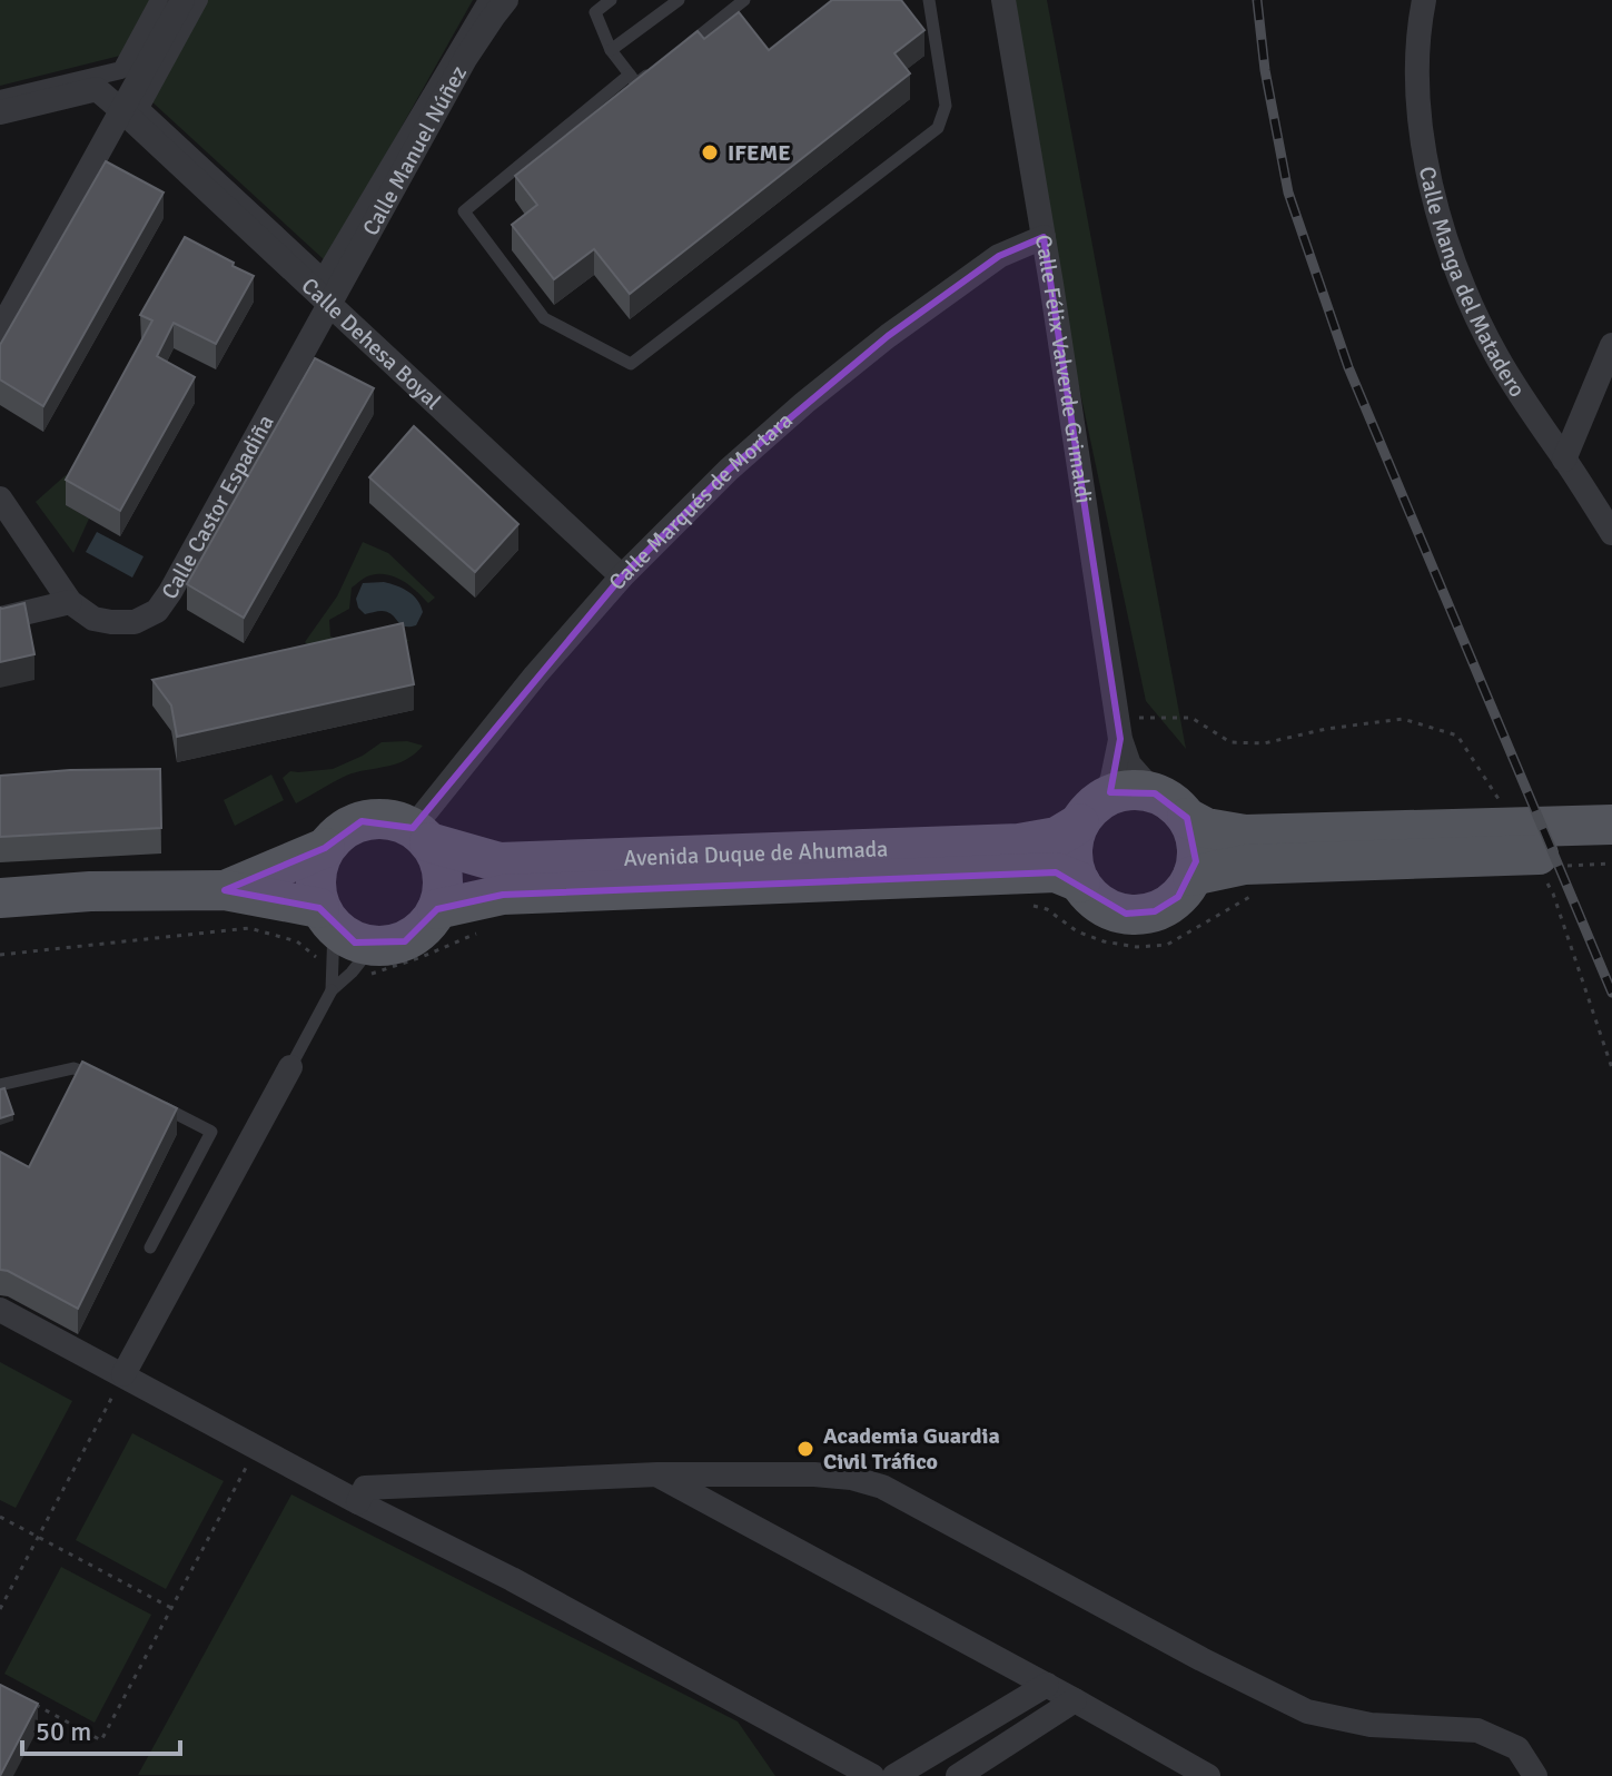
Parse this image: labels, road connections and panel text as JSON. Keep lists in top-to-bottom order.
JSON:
{
  "streets": {
    "main road": ["Avenida Duque de Ahumada"],
    "street": [
      "Calle Manuel Núñez",
      "Calle Manga del Matadero",
      "Calle Dehesa Boyal",
      "Calle Félix Valverde Grimaldi",
      "Calle Marqués de Mortara",
      "Calle Castor Espadiña"
    ]
  },
  "crossings": [
    ["Calle Manuel Núñez", "Calle Dehesa Boyal"],
    ["Calle Manuel Núñez", "Calle Castor Espadiña"],
    ["Calle Dehesa Boyal", "Calle Marqués de Mortara"],
    ["Calle Dehesa Boyal", "Calle Castor Espadiña"],
    ["Calle Félix Valverde Grimaldi", "Calle Marqués de Mortara"],
    ["Calle Félix Valverde Grimaldi", "Avenida Duque de Ahumada"],
    ["Calle Marqués de Mortara", "Avenida Duque de Ahumada"]
  ],
  "places": ["IFEME", "Academia Guardia Civil Tráfico"],
  "scale_bar": "50 m"
}
